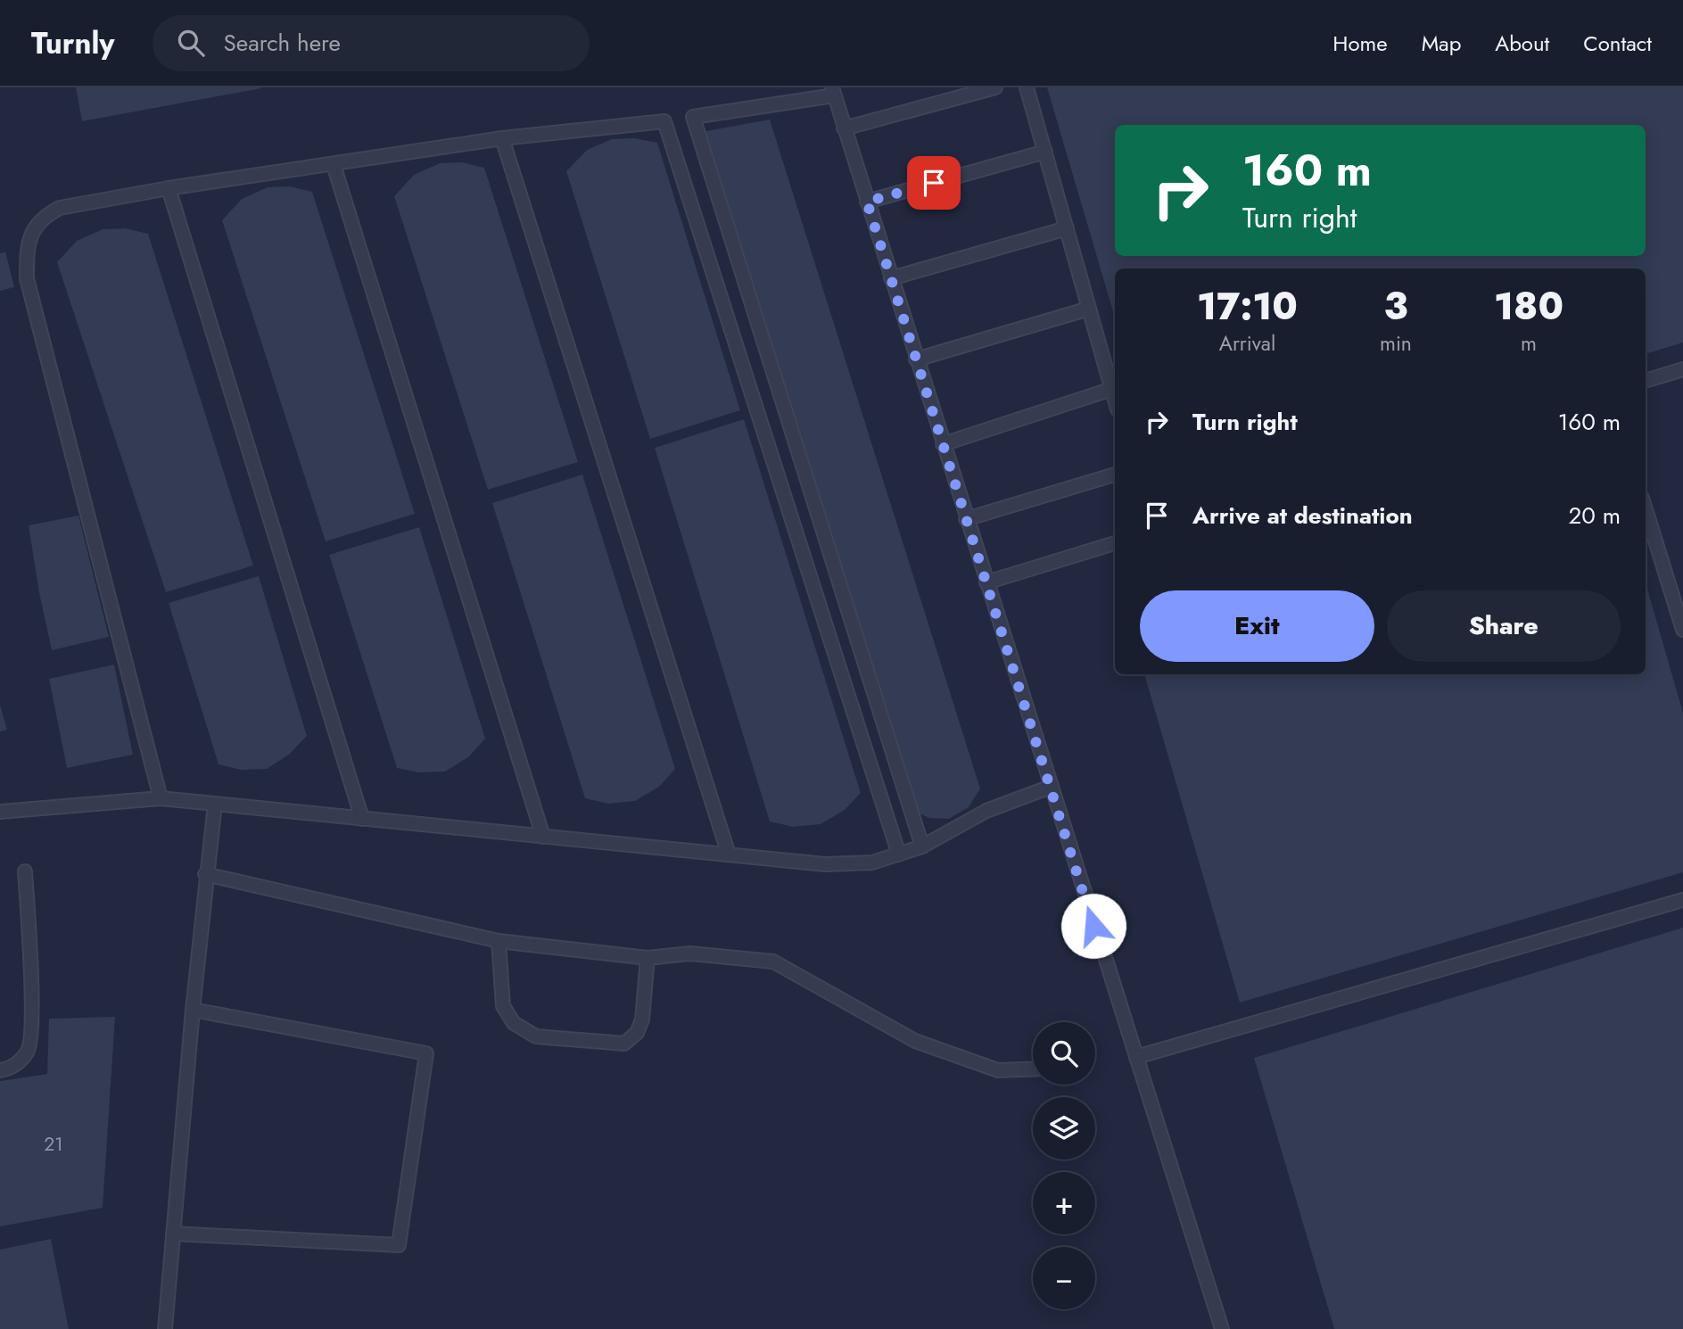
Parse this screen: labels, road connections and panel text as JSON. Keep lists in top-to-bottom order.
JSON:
{
  "house_numbers": ["21"],
  "page": {
    "header": "Turnly",
    "search": "Search here",
    "nav": [
      "Home",
      "Map",
      "About",
      "Contact"
    ],
    "turn": ["160 m", "Turn right"],
    "eta": [
      "17:10",
      "Arrival",
      "3",
      "min",
      "180",
      "m"
    ],
    "list": [
      {
        "name": "Turn right",
        "value": "160 m"
      },
      {
        "name": "Arrive at destination",
        "value": "20 m"
      }
    ],
    "buttons": ["Exit", "Share"],
    "map_buttons": ["+", "−"]
  }
}
